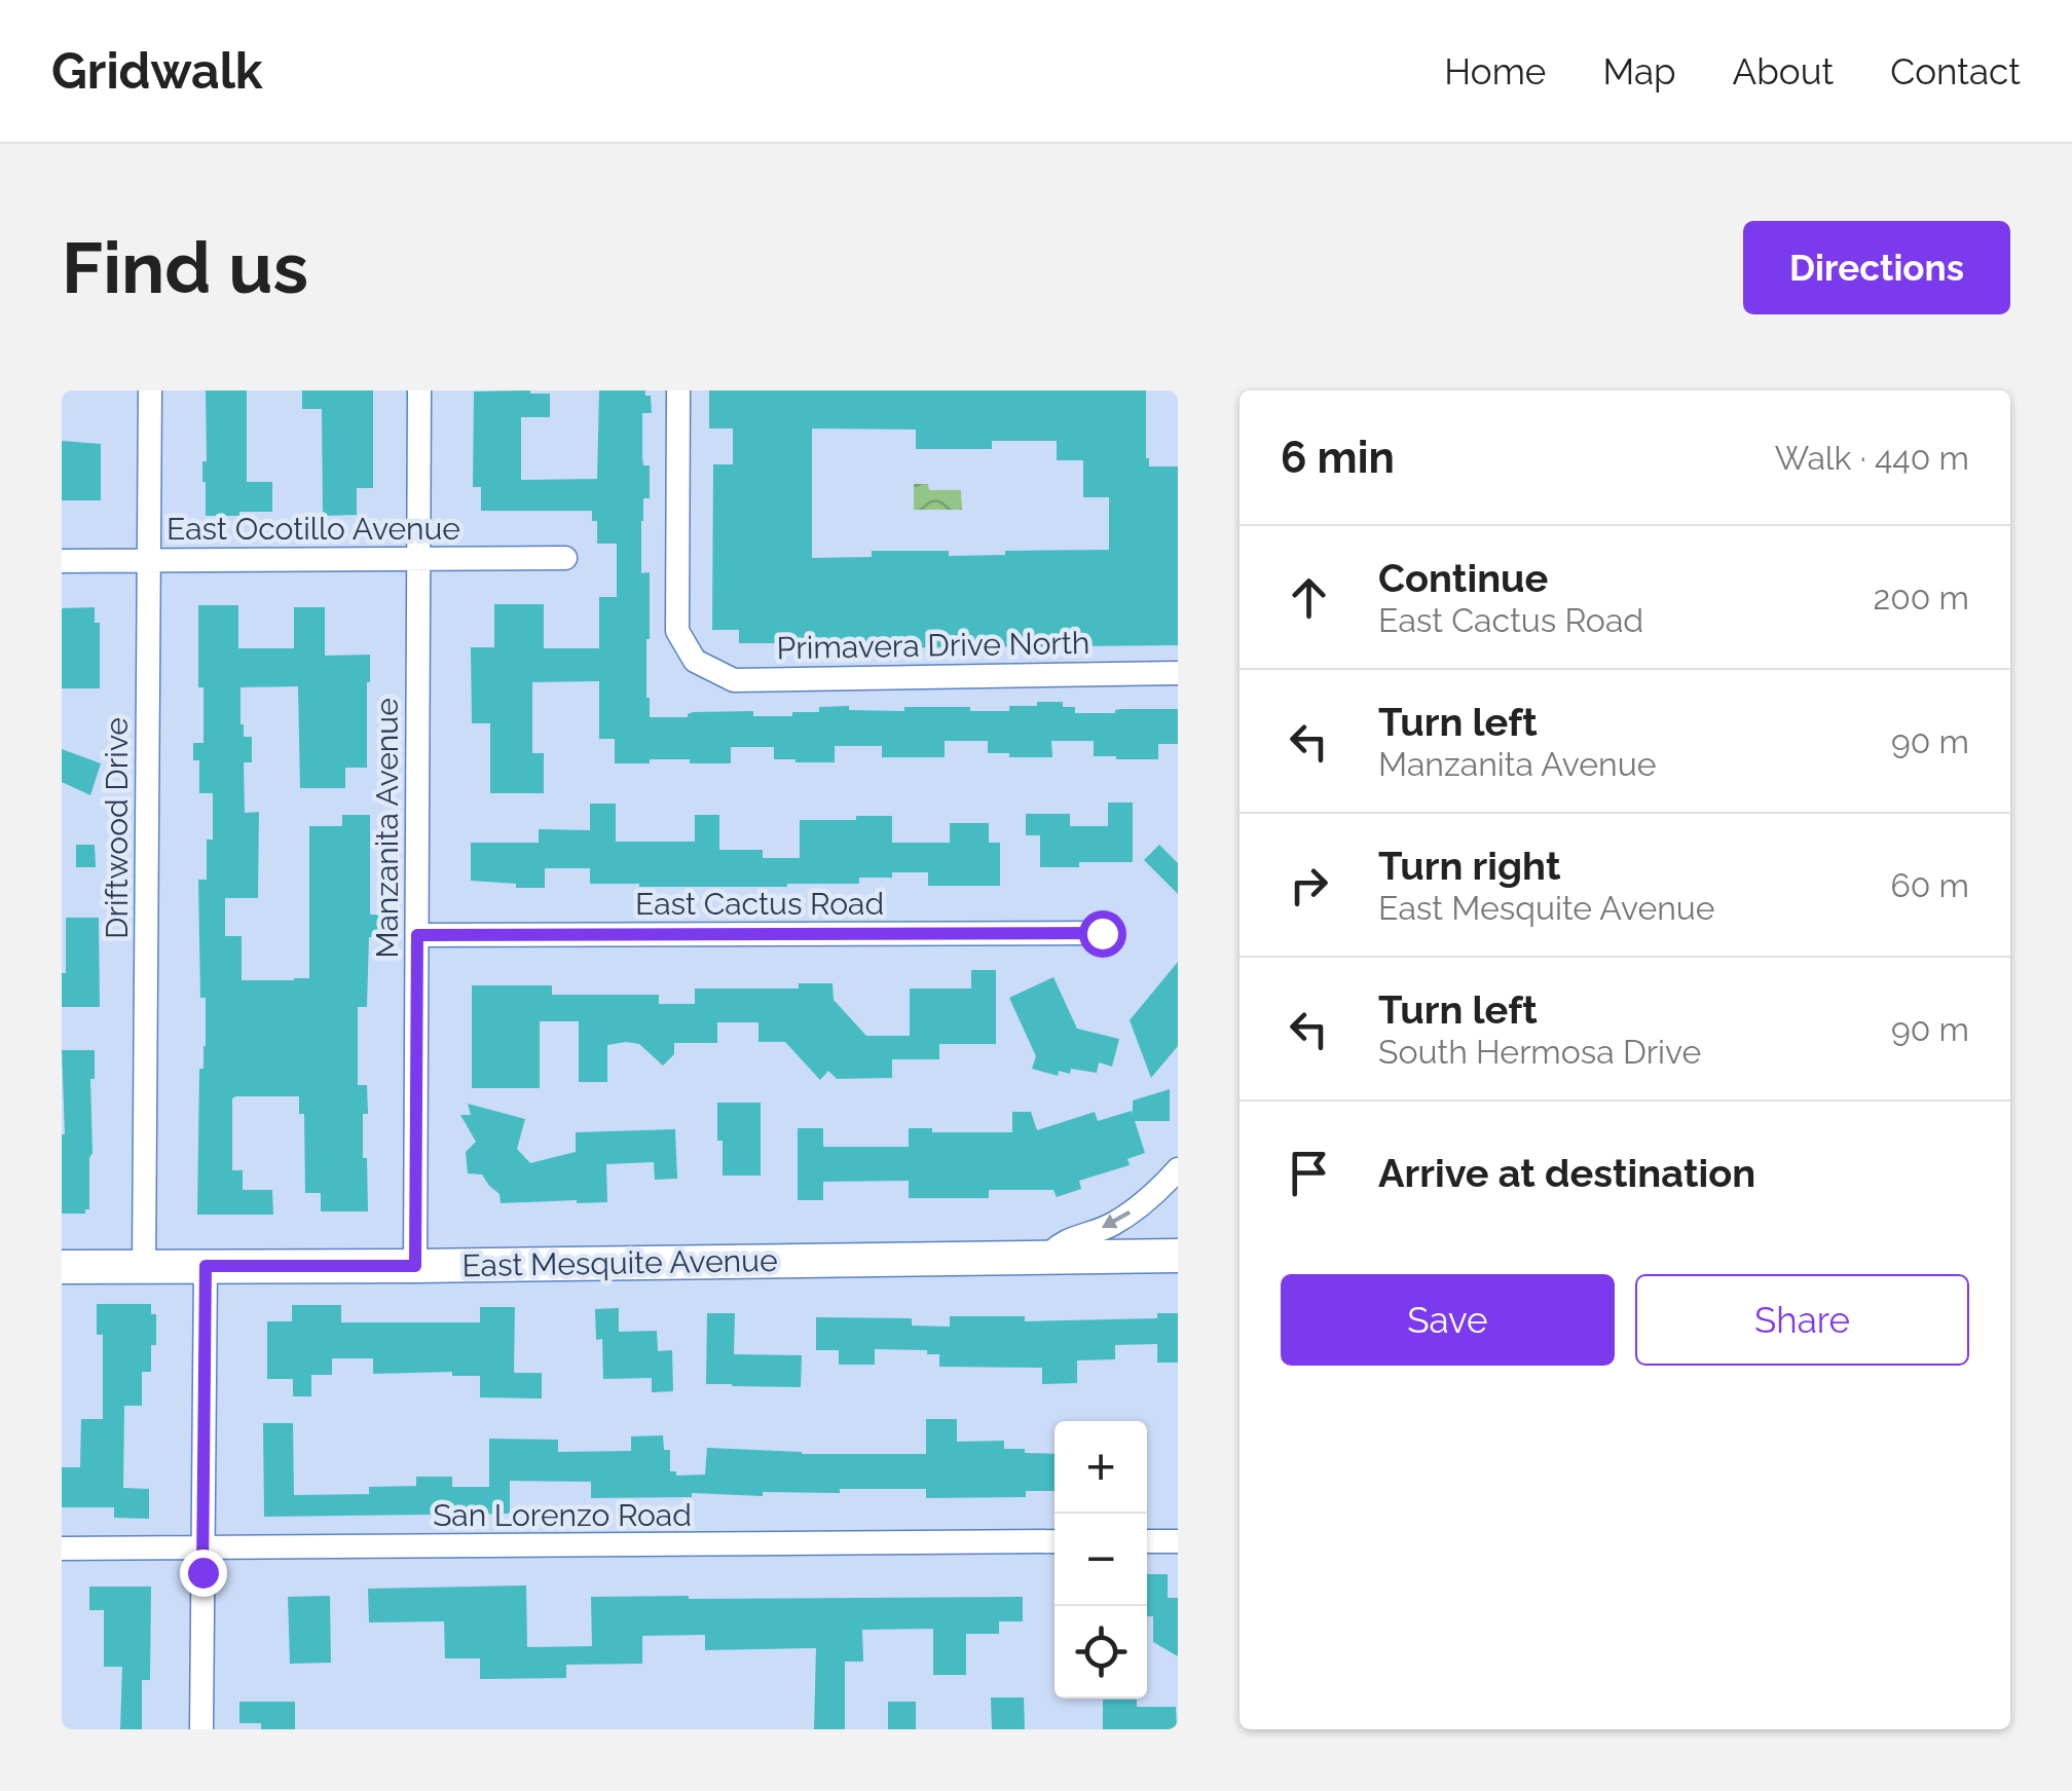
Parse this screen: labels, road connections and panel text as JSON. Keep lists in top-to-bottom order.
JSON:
{
  "streets": {
    "street": [
      "East Ocotillo Avenue",
      "Primavera Drive North",
      "Driftwood Drive",
      "Manzanita Avenue",
      "East Cactus Road",
      "East Mesquite Avenue",
      "San Lorenzo Road"
    ]
  },
  "crossings": [
    ["East Ocotillo Avenue", "Driftwood Drive"],
    ["East Ocotillo Avenue", "Manzanita Avenue"],
    ["Driftwood Drive", "East Mesquite Avenue"],
    ["Manzanita Avenue", "East Cactus Road"],
    ["Manzanita Avenue", "East Mesquite Avenue"]
  ],
  "page": {
    "header": "Gridwalk",
    "nav": [
      "Home",
      "Map",
      "About",
      "Contact"
    ],
    "buttons": [
      "Directions",
      ["Save", "Share"]
    ],
    "title": "Find us",
    "heading": ["6 min", "Walk · 440 m"],
    "list": [
      ["Continue", "East Cactus Road", "200 m"],
      ["Turn left", "Manzanita Avenue", "90 m"],
      ["Turn right", "East Mesquite Avenue", "60 m"],
      ["Turn left", "South Hermosa Drive", "90 m"],
      "Arrive at destination"
    ],
    "map_buttons": ["+", "−"]
  }
}
